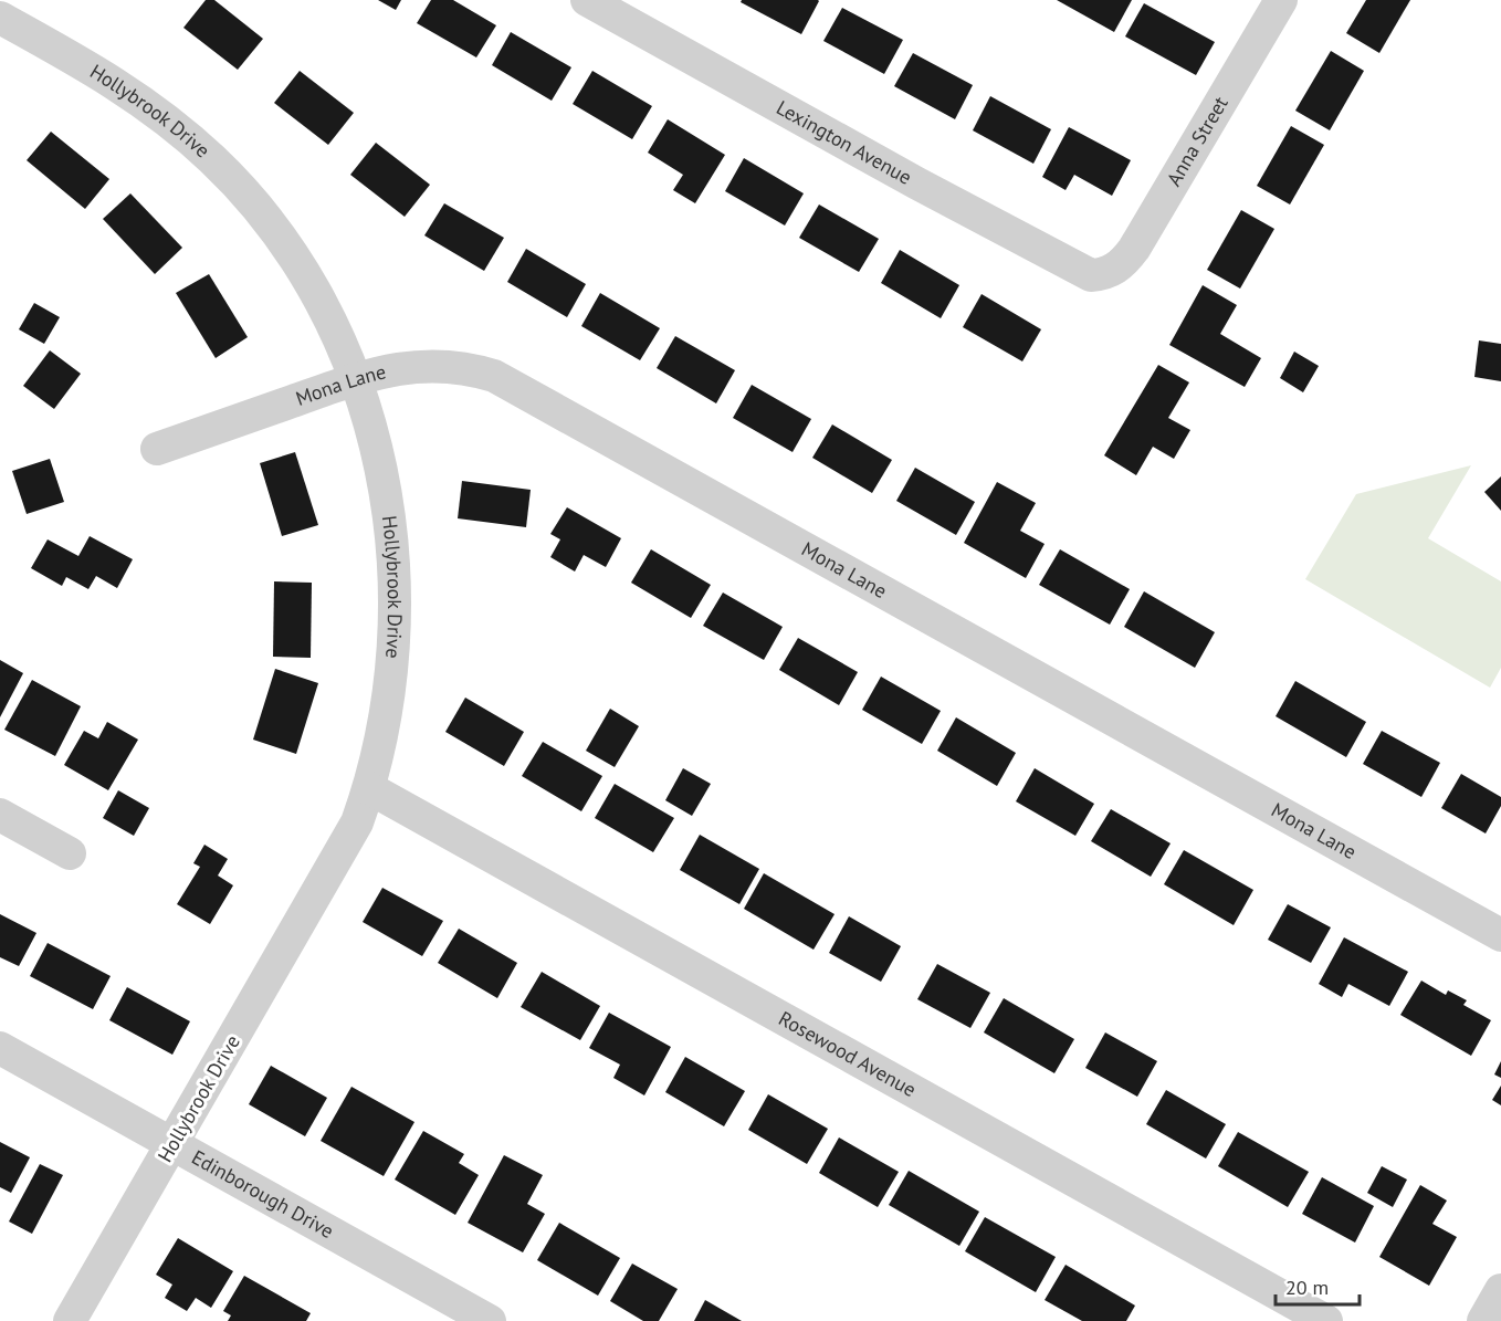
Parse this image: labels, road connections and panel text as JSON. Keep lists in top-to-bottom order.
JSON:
{
  "streets": {
    "street": [
      "Hollybrook Drive",
      "Anna Street",
      "Lexington Avenue",
      "Mona Lane",
      "Rosewood Avenue",
      "Edinborough Drive"
    ]
  },
  "crossings": [
    ["Hollybrook Drive", "Mona Lane"],
    ["Hollybrook Drive", "Rosewood Avenue"],
    ["Hollybrook Drive", "Edinborough Drive"],
    ["Anna Street", "Lexington Avenue"]
  ],
  "scale_bar": "20 m"
}
